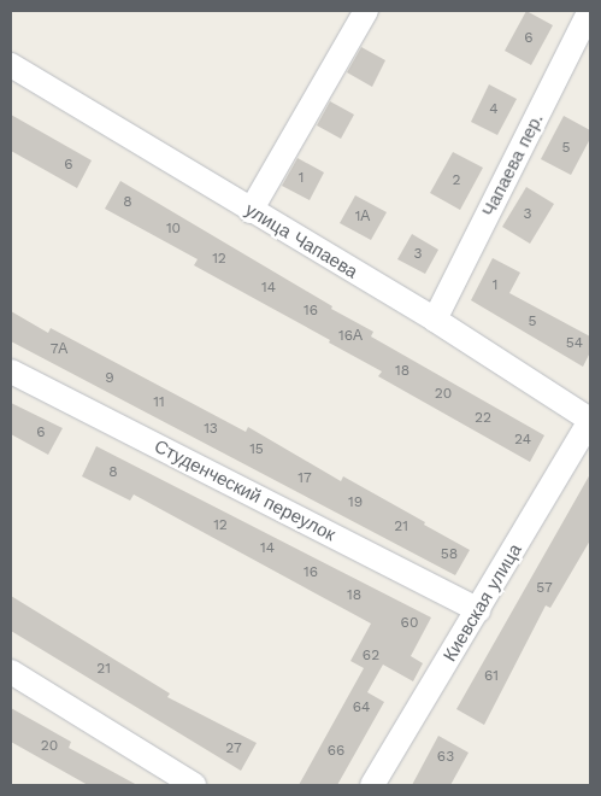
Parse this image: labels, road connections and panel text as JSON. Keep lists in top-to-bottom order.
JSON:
{
  "streets": {
    "street": [
      "Чапаева пер.",
      "улица Чапаева",
      "Студенческий переулок",
      "Киевская улица"
    ]
  },
  "crossings": [
    ["Чапаева пер.", "улица Чапаева"],
    ["улица Чапаева", "Киевская улица"],
    ["Студенческий переулок", "Киевская улица"]
  ],
  "house_numbers": [
    "6",
    "4",
    "5",
    "6",
    "1",
    "2",
    "8",
    "3",
    "1А",
    "10",
    "3",
    "12",
    "1",
    "14",
    "16",
    "5",
    "16А",
    "54",
    "7А",
    "18",
    "9",
    "20",
    "11",
    "22",
    "13",
    "6",
    "24",
    "15",
    "8",
    "17",
    "19",
    "12",
    "21",
    "14",
    "58",
    "16",
    "57",
    "18",
    "60",
    "62",
    "21",
    "61",
    "64",
    "20",
    "27",
    "66",
    "63"
  ]
}
